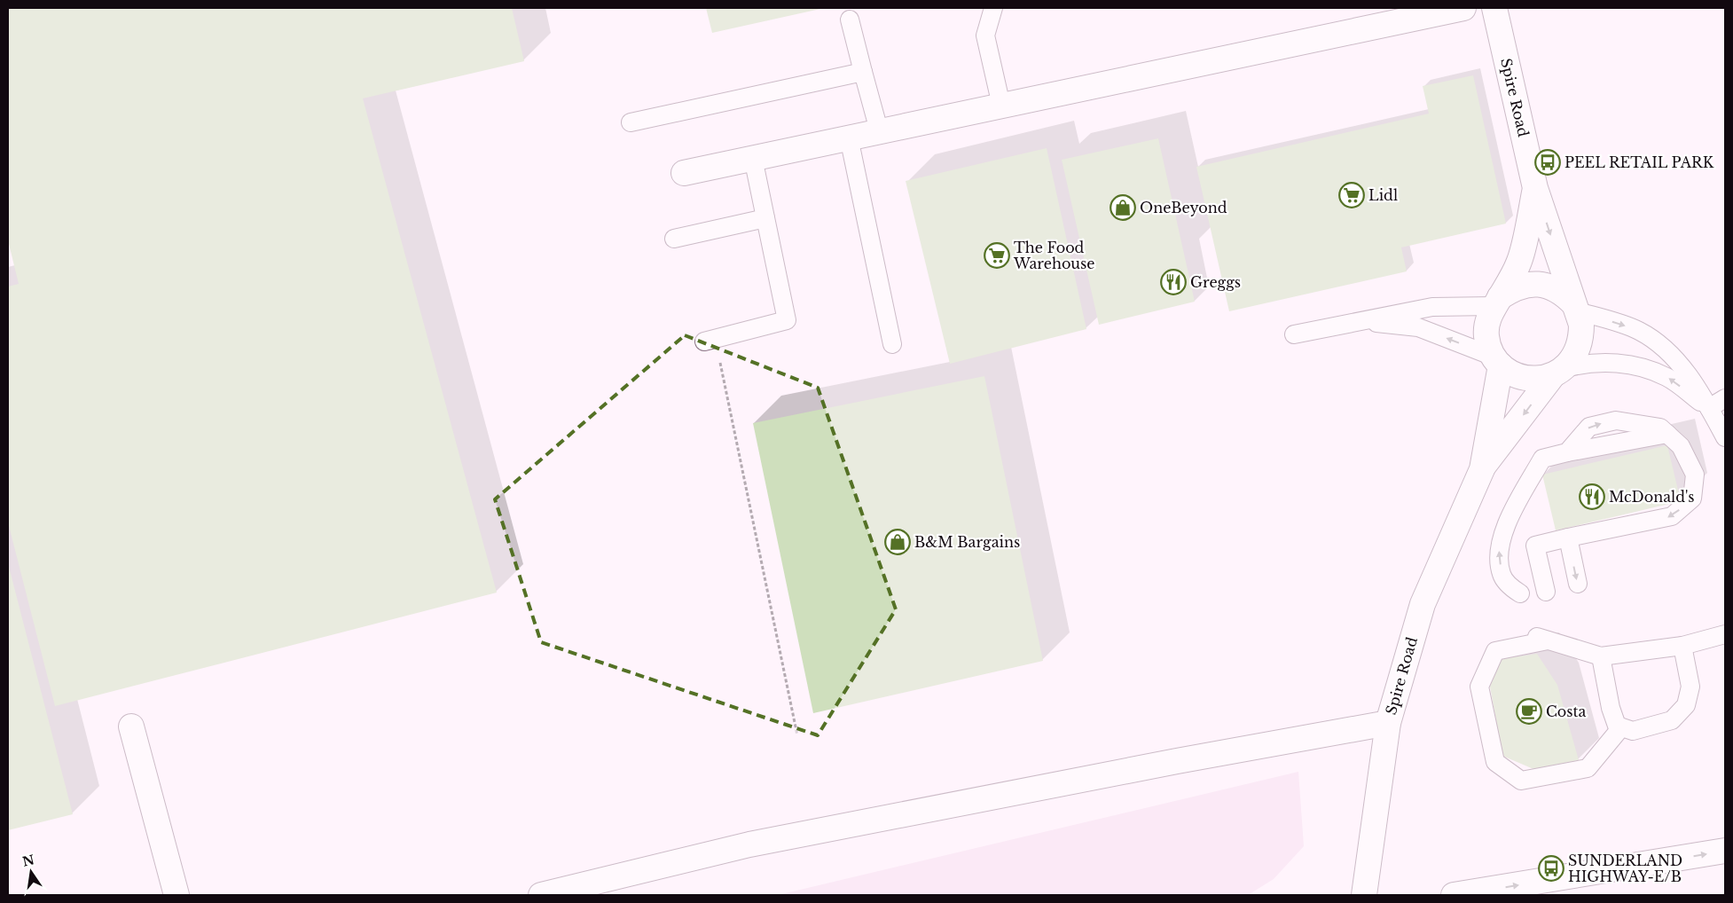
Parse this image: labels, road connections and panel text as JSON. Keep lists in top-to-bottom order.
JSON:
{
  "streets": {
    "main road": ["Spire Road"]
  },
  "places": {
    "bus stop": ["PEEL RETAIL PARK", "SUNDERLAND HIGHWAY-E/B"],
    "supermarket": ["Lidl", "The Food Warehouse"],
    "shop": ["OneBeyond", "B&M Bargains"],
    "restaurant": ["Greggs", "McDonald's"],
    "cafe": ["Costa"]
  },
  "north": "top"
}
